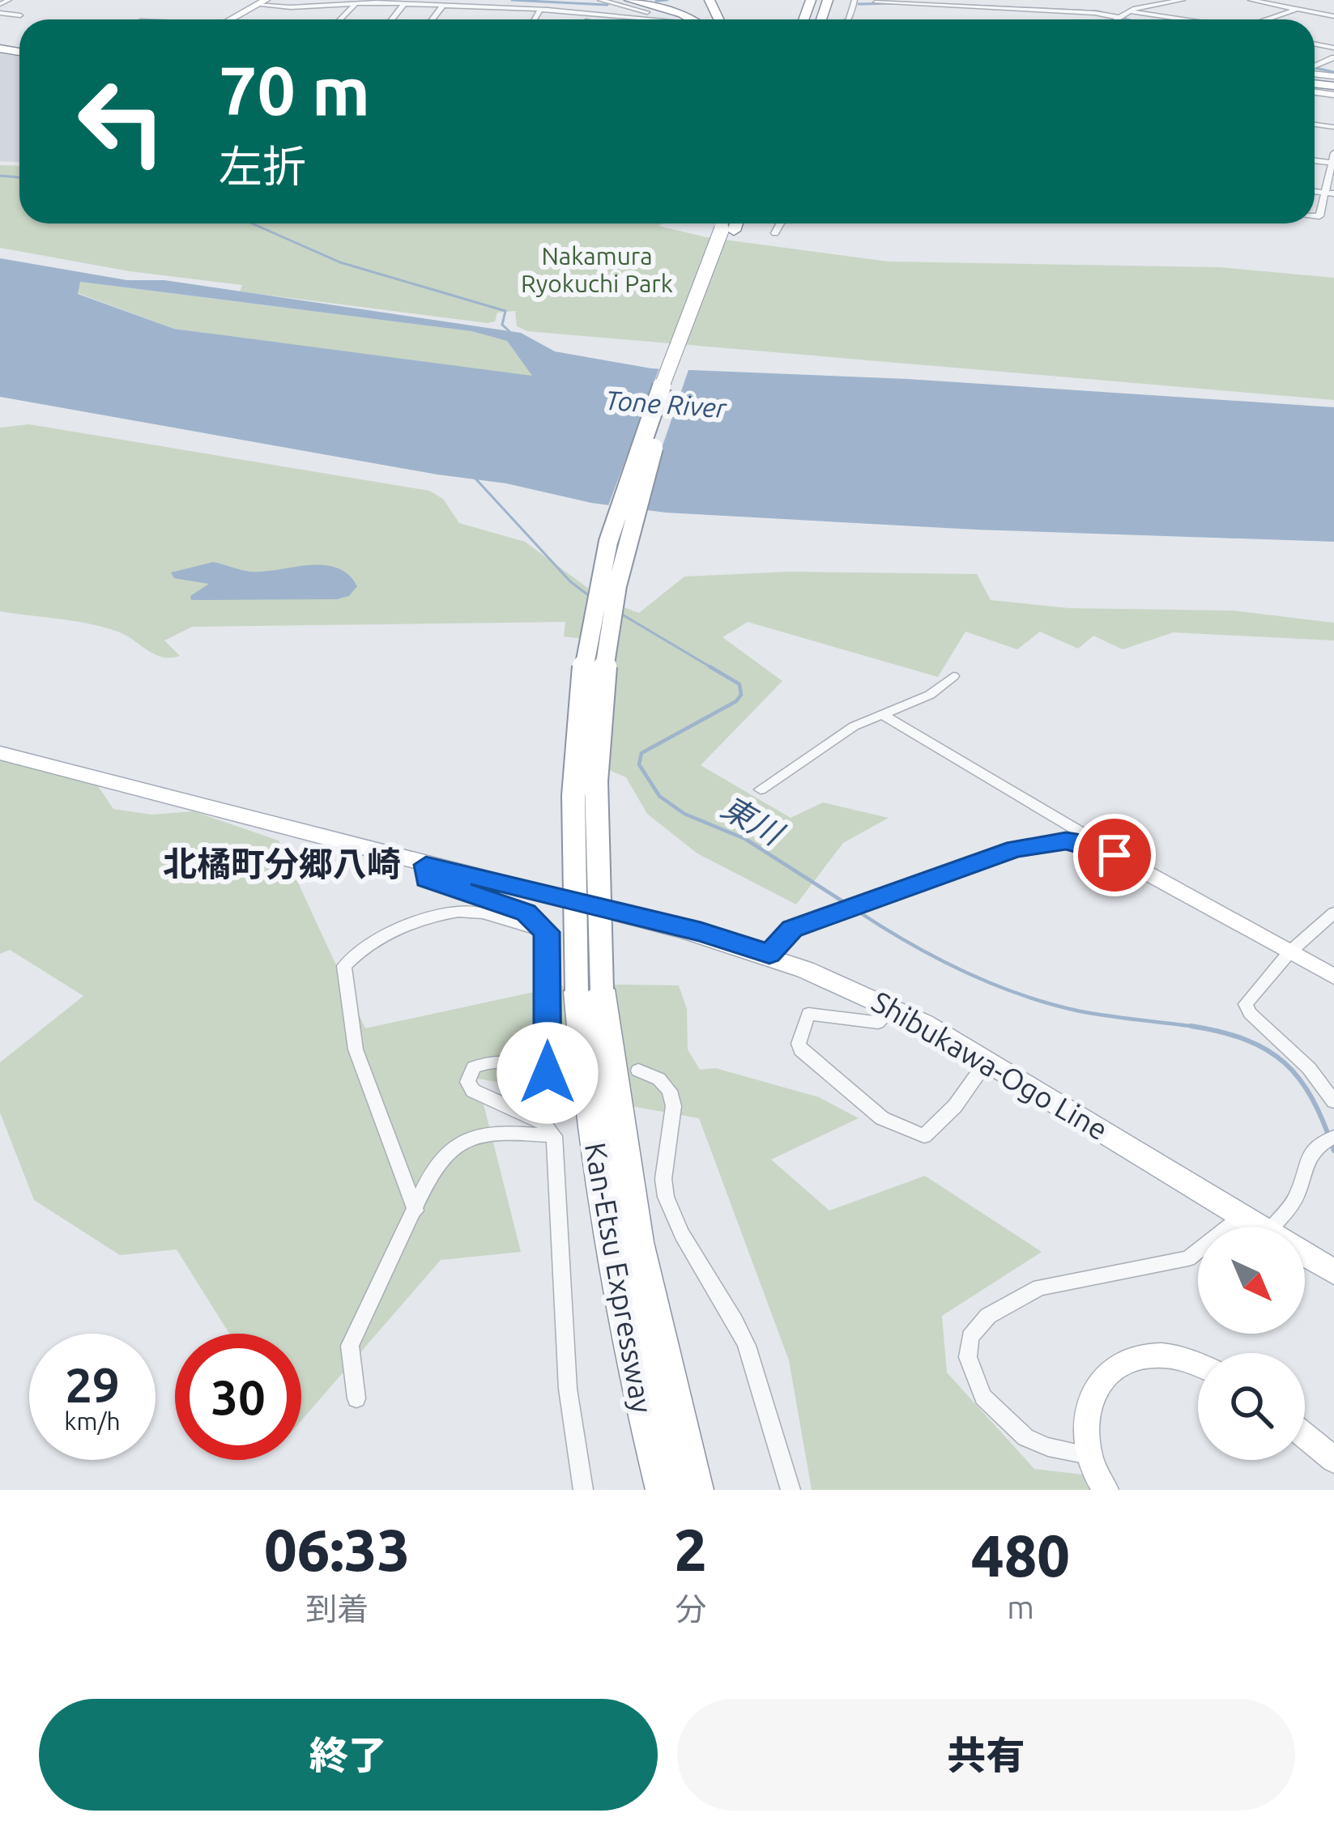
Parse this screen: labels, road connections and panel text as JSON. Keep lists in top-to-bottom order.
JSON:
{
  "streets": {
    "highway": ["Kan-Etsu Expressway"],
    "main road": ["Shibukawa-Ogo Line"]
  },
  "districts": ["北橘町分郷八崎"],
  "water": ["Tone River", "東川"],
  "parks": ["Nakamura Ryokuchi Park"],
  "north": "bottom right",
  "page": {
    "turn": ["70 m", "左折"],
    "speed": "29 km/h",
    "limit": "30",
    "eta": [
      "06:33",
      "到着",
      "2",
      "分",
      "480",
      "m"
    ],
    "buttons": ["終了", "共有"]
  }
}
